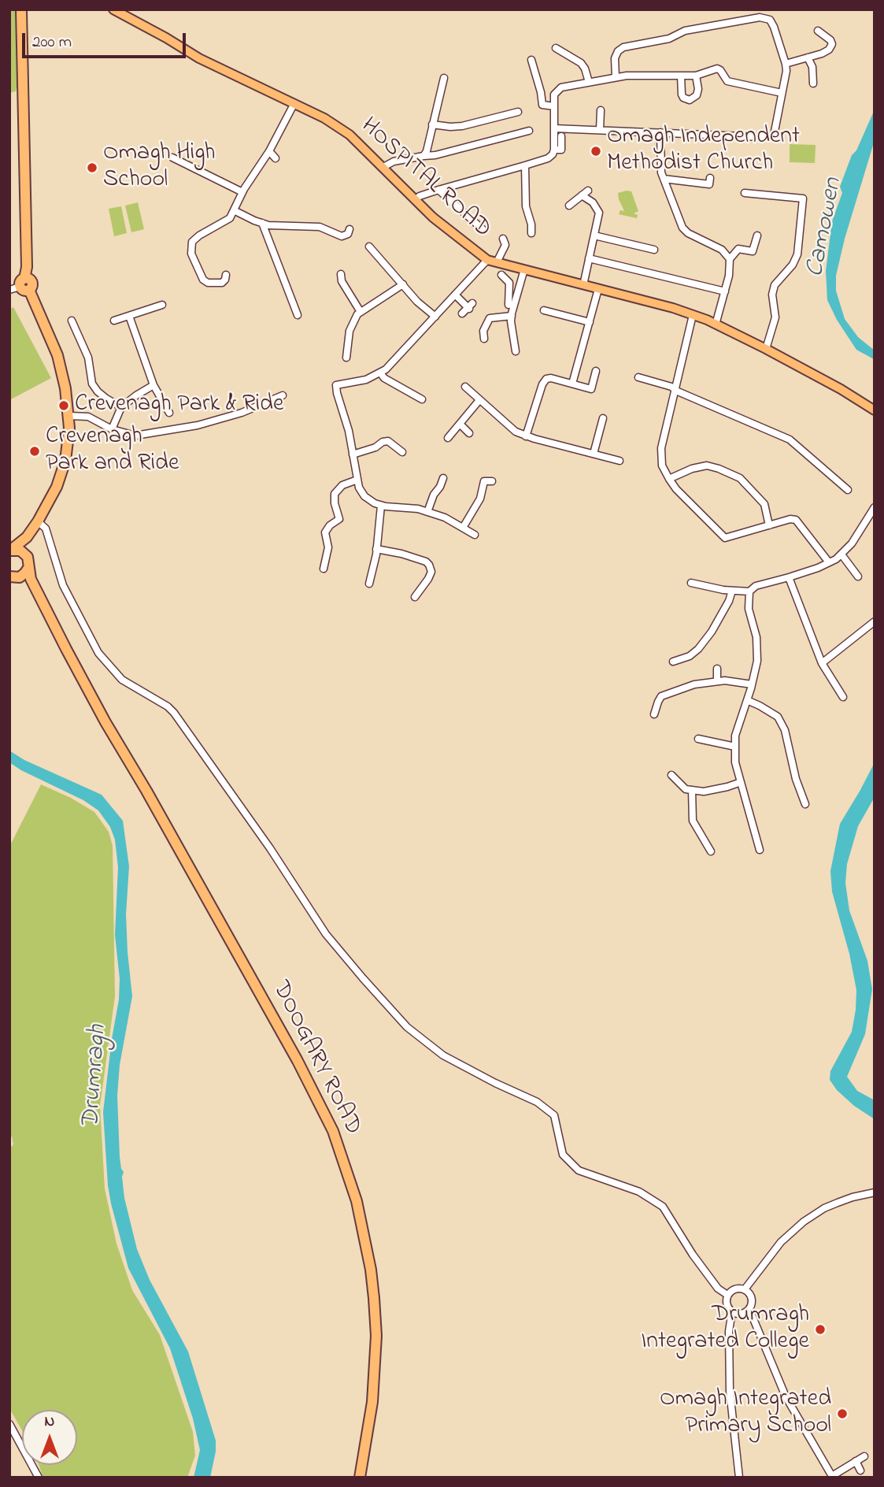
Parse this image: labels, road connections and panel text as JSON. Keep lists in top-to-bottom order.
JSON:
{
  "streets": {
    "highway": ["DOOGARY ROAD"],
    "main road": ["HOSPITAL ROAD"]
  },
  "water": ["Camowen", "Drumragh"],
  "places": [
    "Omagh Independent Methodist Church",
    "Omagh High School",
    "Crevenagh Park & Ride",
    "Crevenagh Park and Ride",
    "Drumragh Integrated College",
    "Omagh Integrated Primary School"
  ],
  "scale_bar": "200 m",
  "north": "top"
}
